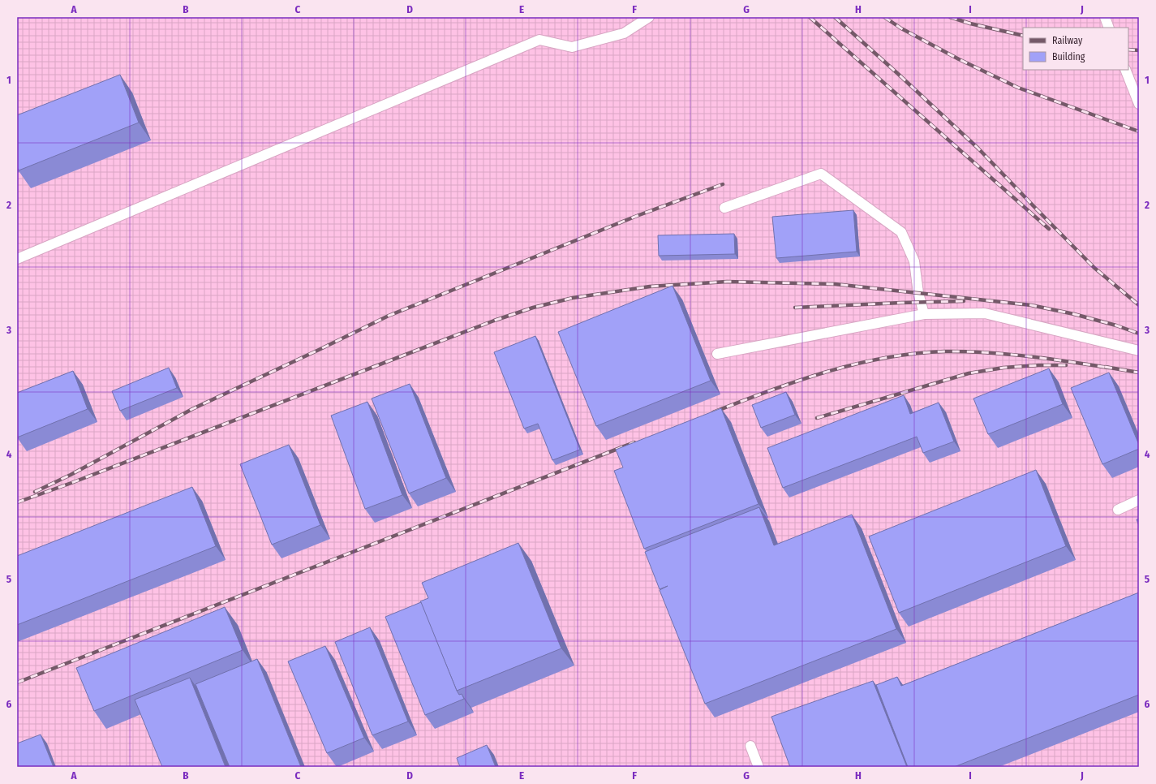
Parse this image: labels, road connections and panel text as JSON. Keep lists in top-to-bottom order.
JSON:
{
  "legend": ["Railway", "Building"],
  "grid": {
    "columns": [
      "A",
      "B",
      "C",
      "D",
      "E",
      "F",
      "G",
      "H",
      "I",
      "J"
    ],
    "rows": [
      "1",
      "2",
      "3",
      "4",
      "5",
      "6"
    ]
  }
}
